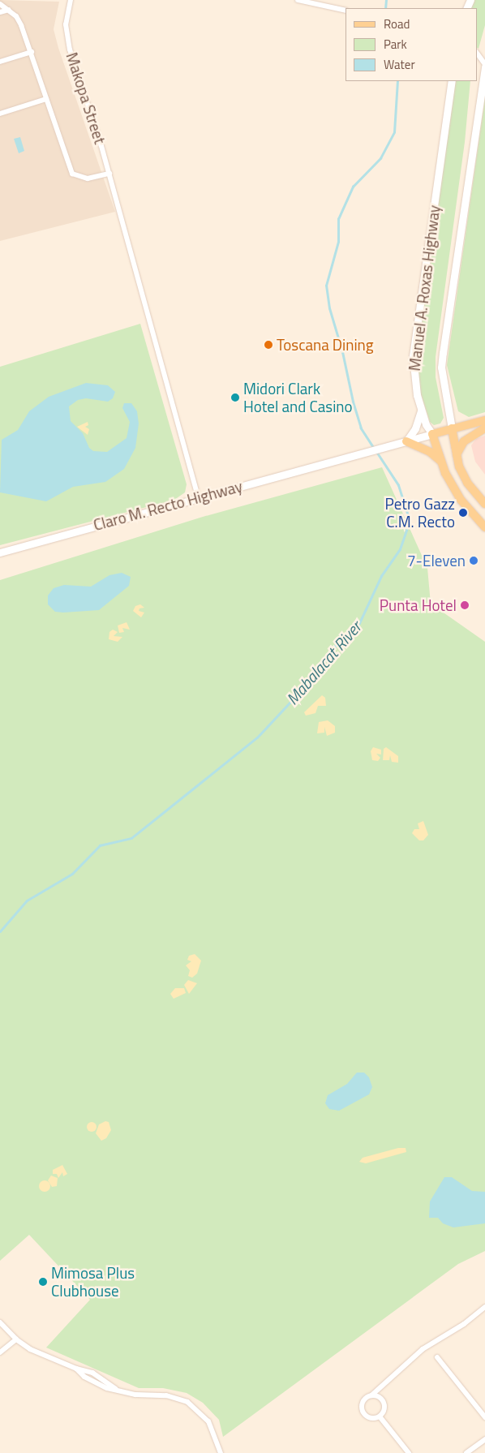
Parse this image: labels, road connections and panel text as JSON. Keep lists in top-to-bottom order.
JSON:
{
  "streets": {
    "main road": ["Manuel A. Roxas Highway", "Claro M. Recto Highway"],
    "street": ["Makopa Street"]
  },
  "crossings": [
    ["Makopa Street", "Claro M. Recto Highway"]
  ],
  "water": ["Mabalacat River"],
  "places": [
    "Toscana Dining",
    "Midori Clark Hotel and Casino",
    "Petro Gazz C.M. Recto",
    "7-Eleven",
    "Punta Hotel",
    "Mimosa Plus Clubhouse"
  ],
  "legend": ["Road", "Park", "Water"]
}
